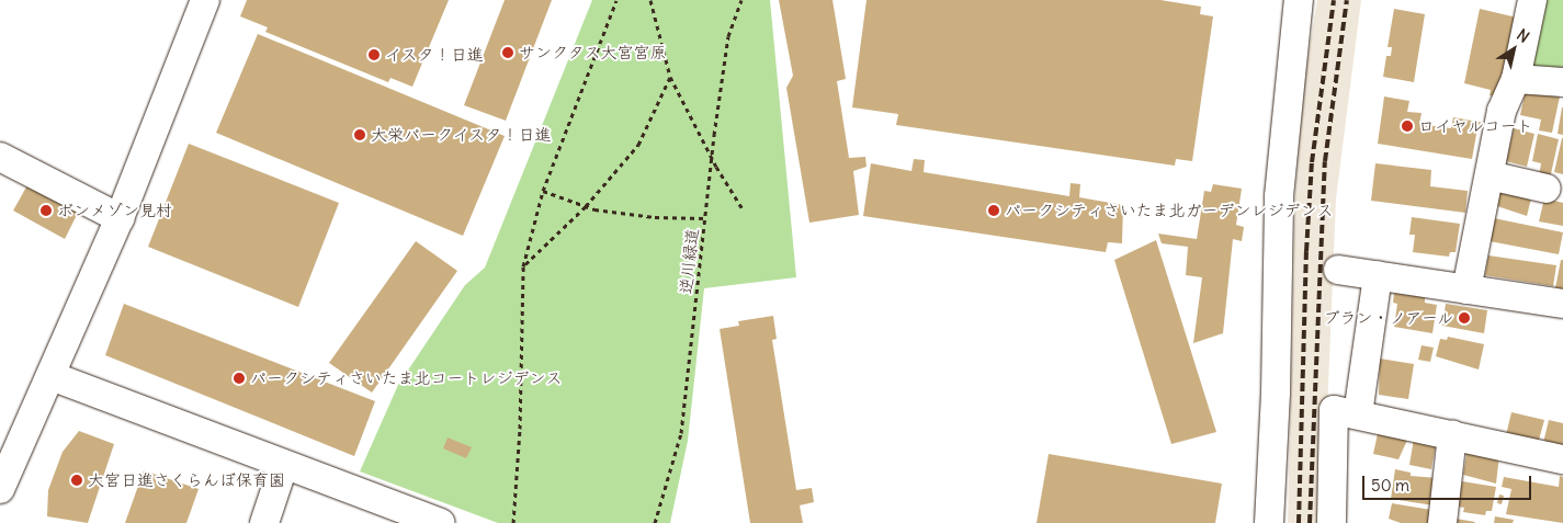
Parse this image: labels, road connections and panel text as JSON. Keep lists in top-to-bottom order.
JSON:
{
  "streets": {
    "path": ["逆川緑道"]
  },
  "places": [
    "サンクタス大宮宮原",
    "イスタ！日進",
    "ロイヤルコート",
    "大栄パークイスタ！日進",
    "ボンメゾン見村",
    "パークシティさいたま北ガーデンレジデンス",
    "ブラン・ノアール",
    "パークシティさいたま北コートレジデンス",
    "大宮日進さくらんぼ保育園"
  ],
  "scale_bar": "50 m",
  "north": "top right"
}
